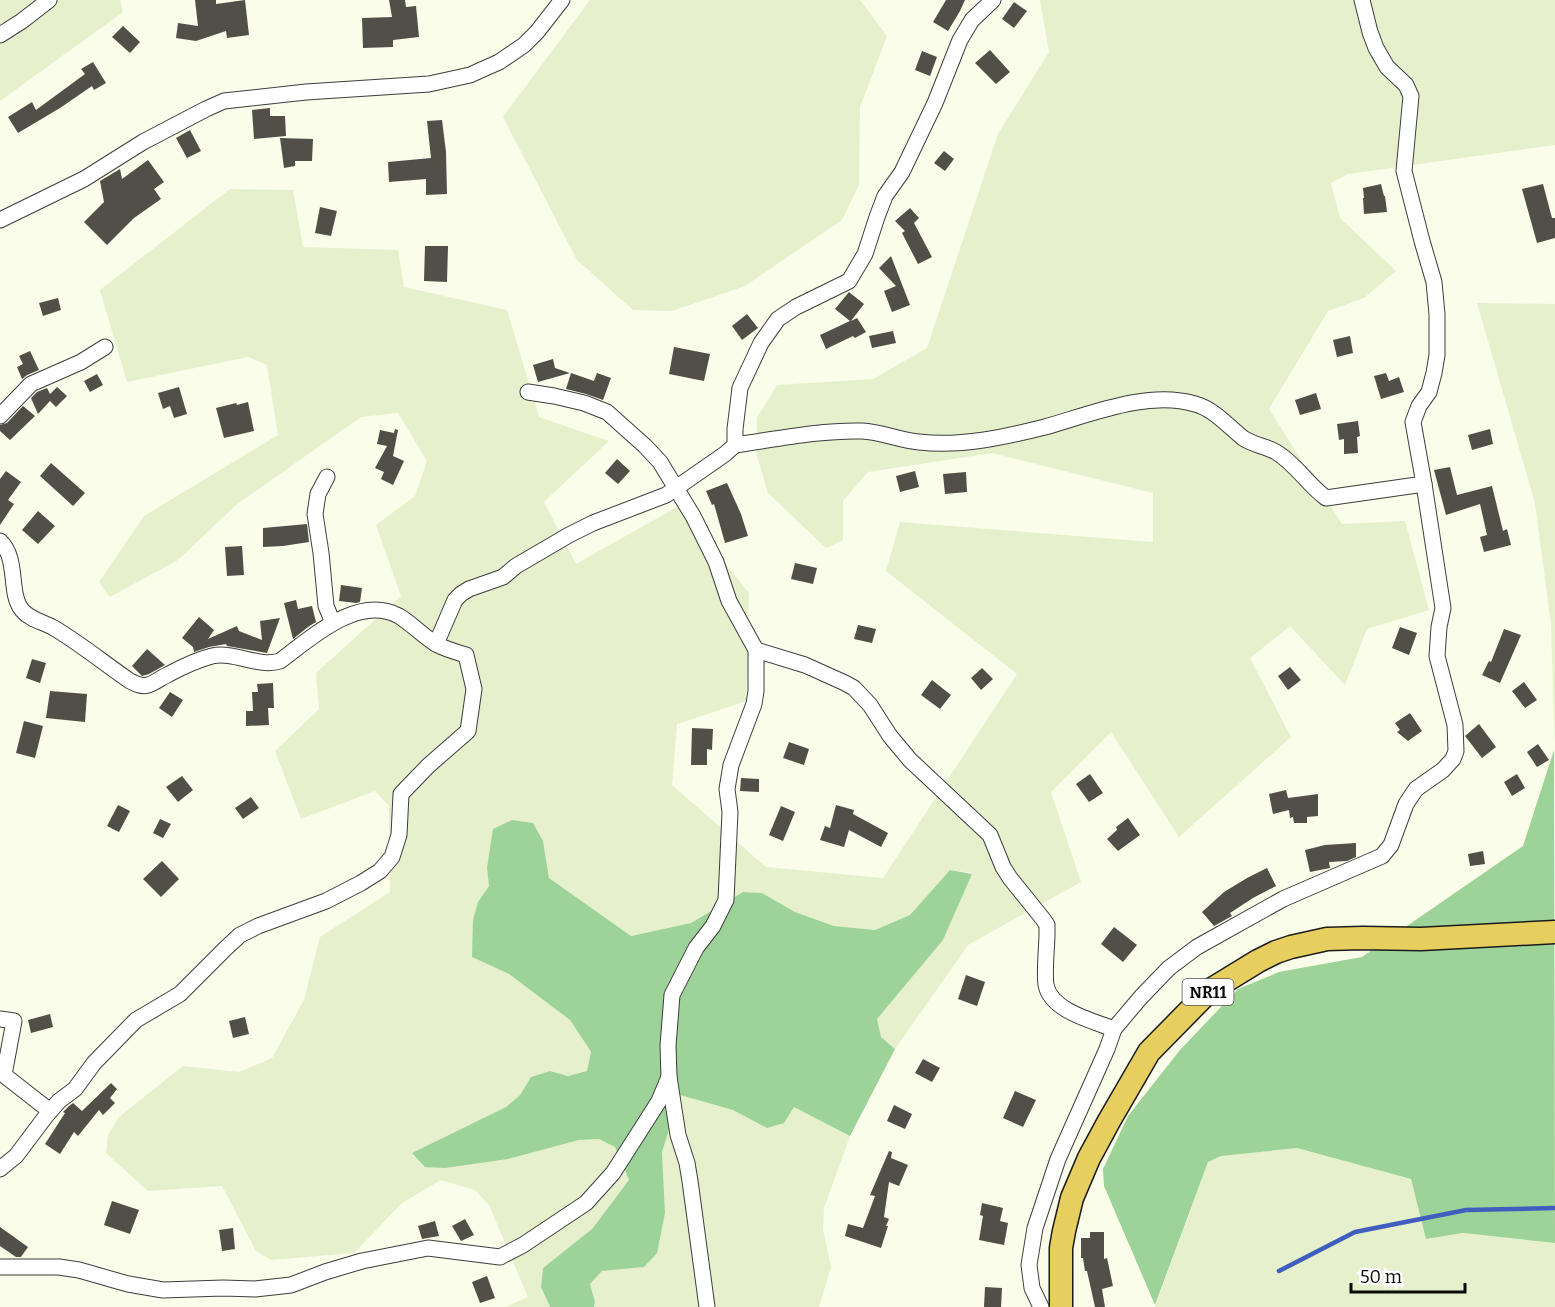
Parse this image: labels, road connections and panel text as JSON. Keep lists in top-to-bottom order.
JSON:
{
  "streets": {
    "highway": ["NR11"]
  },
  "scale_bar": "50 m"
}
